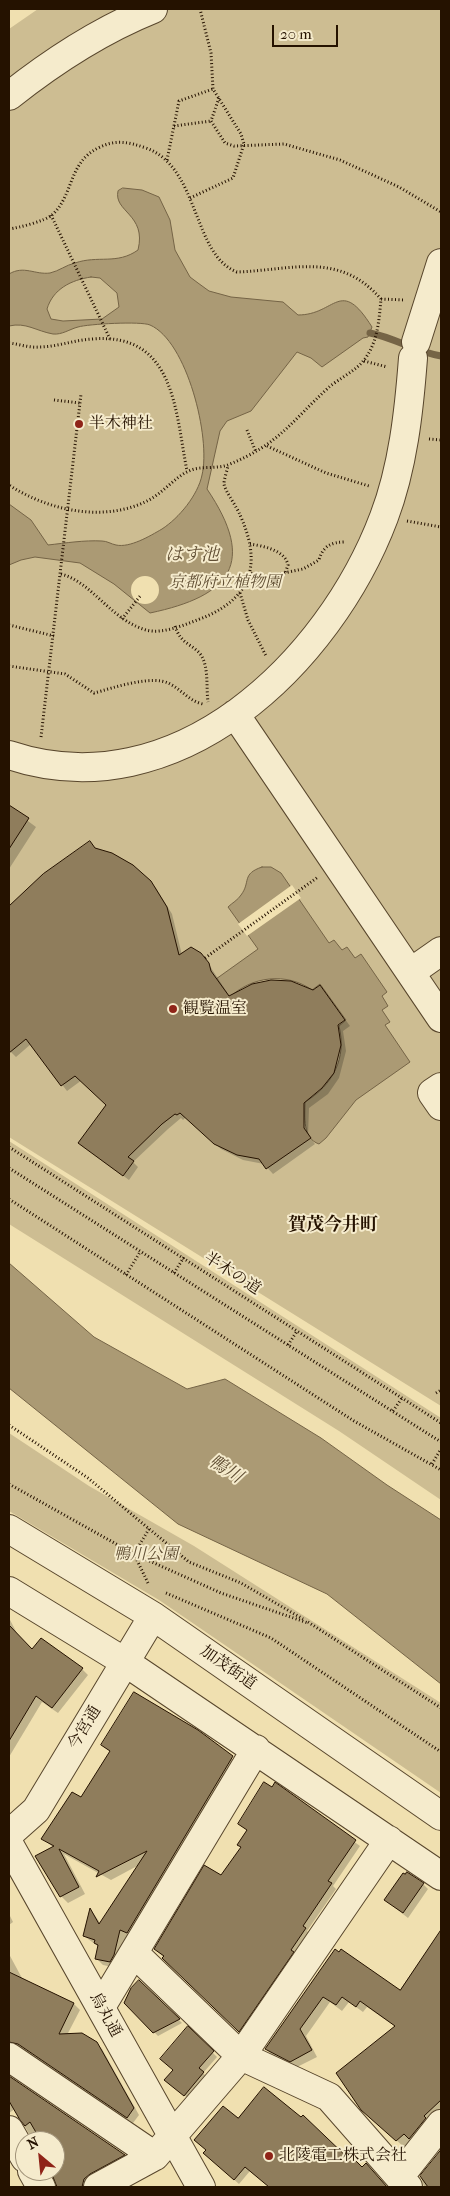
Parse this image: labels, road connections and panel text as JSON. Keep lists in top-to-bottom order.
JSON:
{
  "streets": {
    "street": ["加茂街道", "今宮通", "烏丸通"],
    "path": ["半木の道"]
  },
  "crossings": [
    ["加茂街道", "今宮通"]
  ],
  "districts": ["賀茂今井町"],
  "water": ["はす池", "鴨川"],
  "parks": ["京都府立植物園", "鴨川公園"],
  "places": ["半木神社", "観覧温室", "北陵電工株式会社"],
  "scale_bar": "20 m",
  "north": "top left"
}
